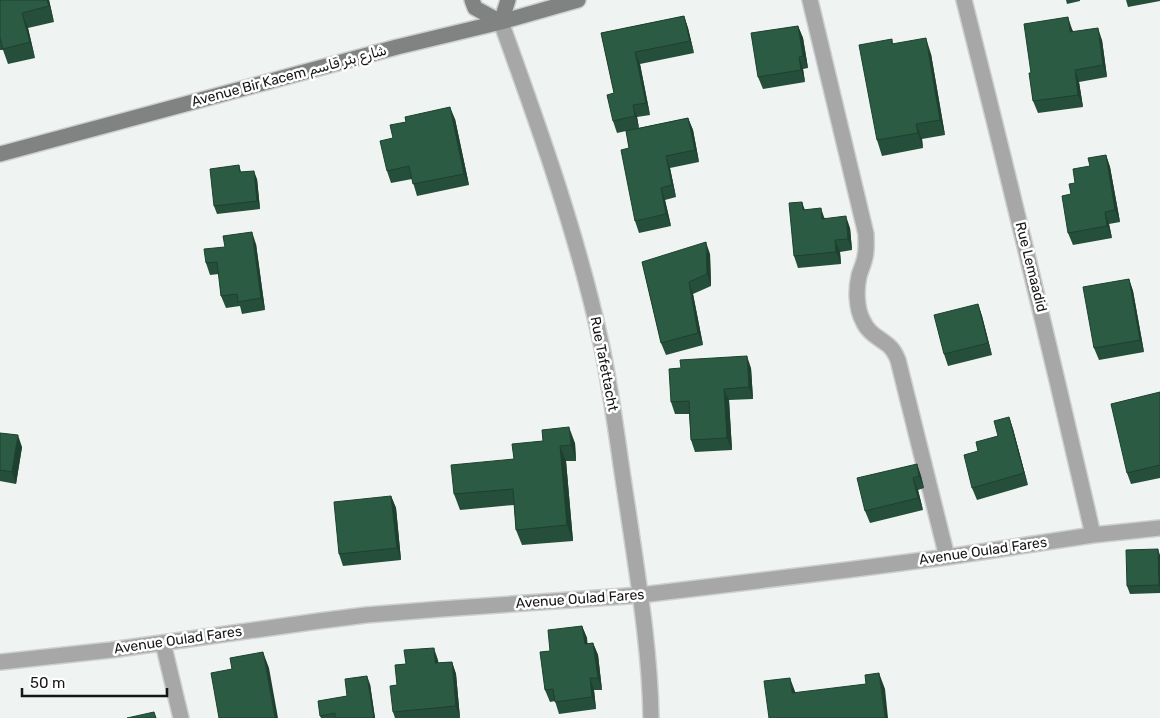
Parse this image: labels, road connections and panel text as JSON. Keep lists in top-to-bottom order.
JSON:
{
  "streets": {
    "street": [
      "Avenue Bir Kacem شارع بئر قاسم",
      "Rue Lemaadid",
      "Rue Tafettacht",
      "Avenue Oulad Fares"
    ]
  },
  "crossings": [
    ["Avenue Bir Kacem شارع بئر قاسم", "Rue Tafettacht"],
    ["Rue Lemaadid", "Avenue Oulad Fares"],
    ["Rue Tafettacht", "Avenue Oulad Fares"]
  ],
  "scale_bar": "50 m"
}
